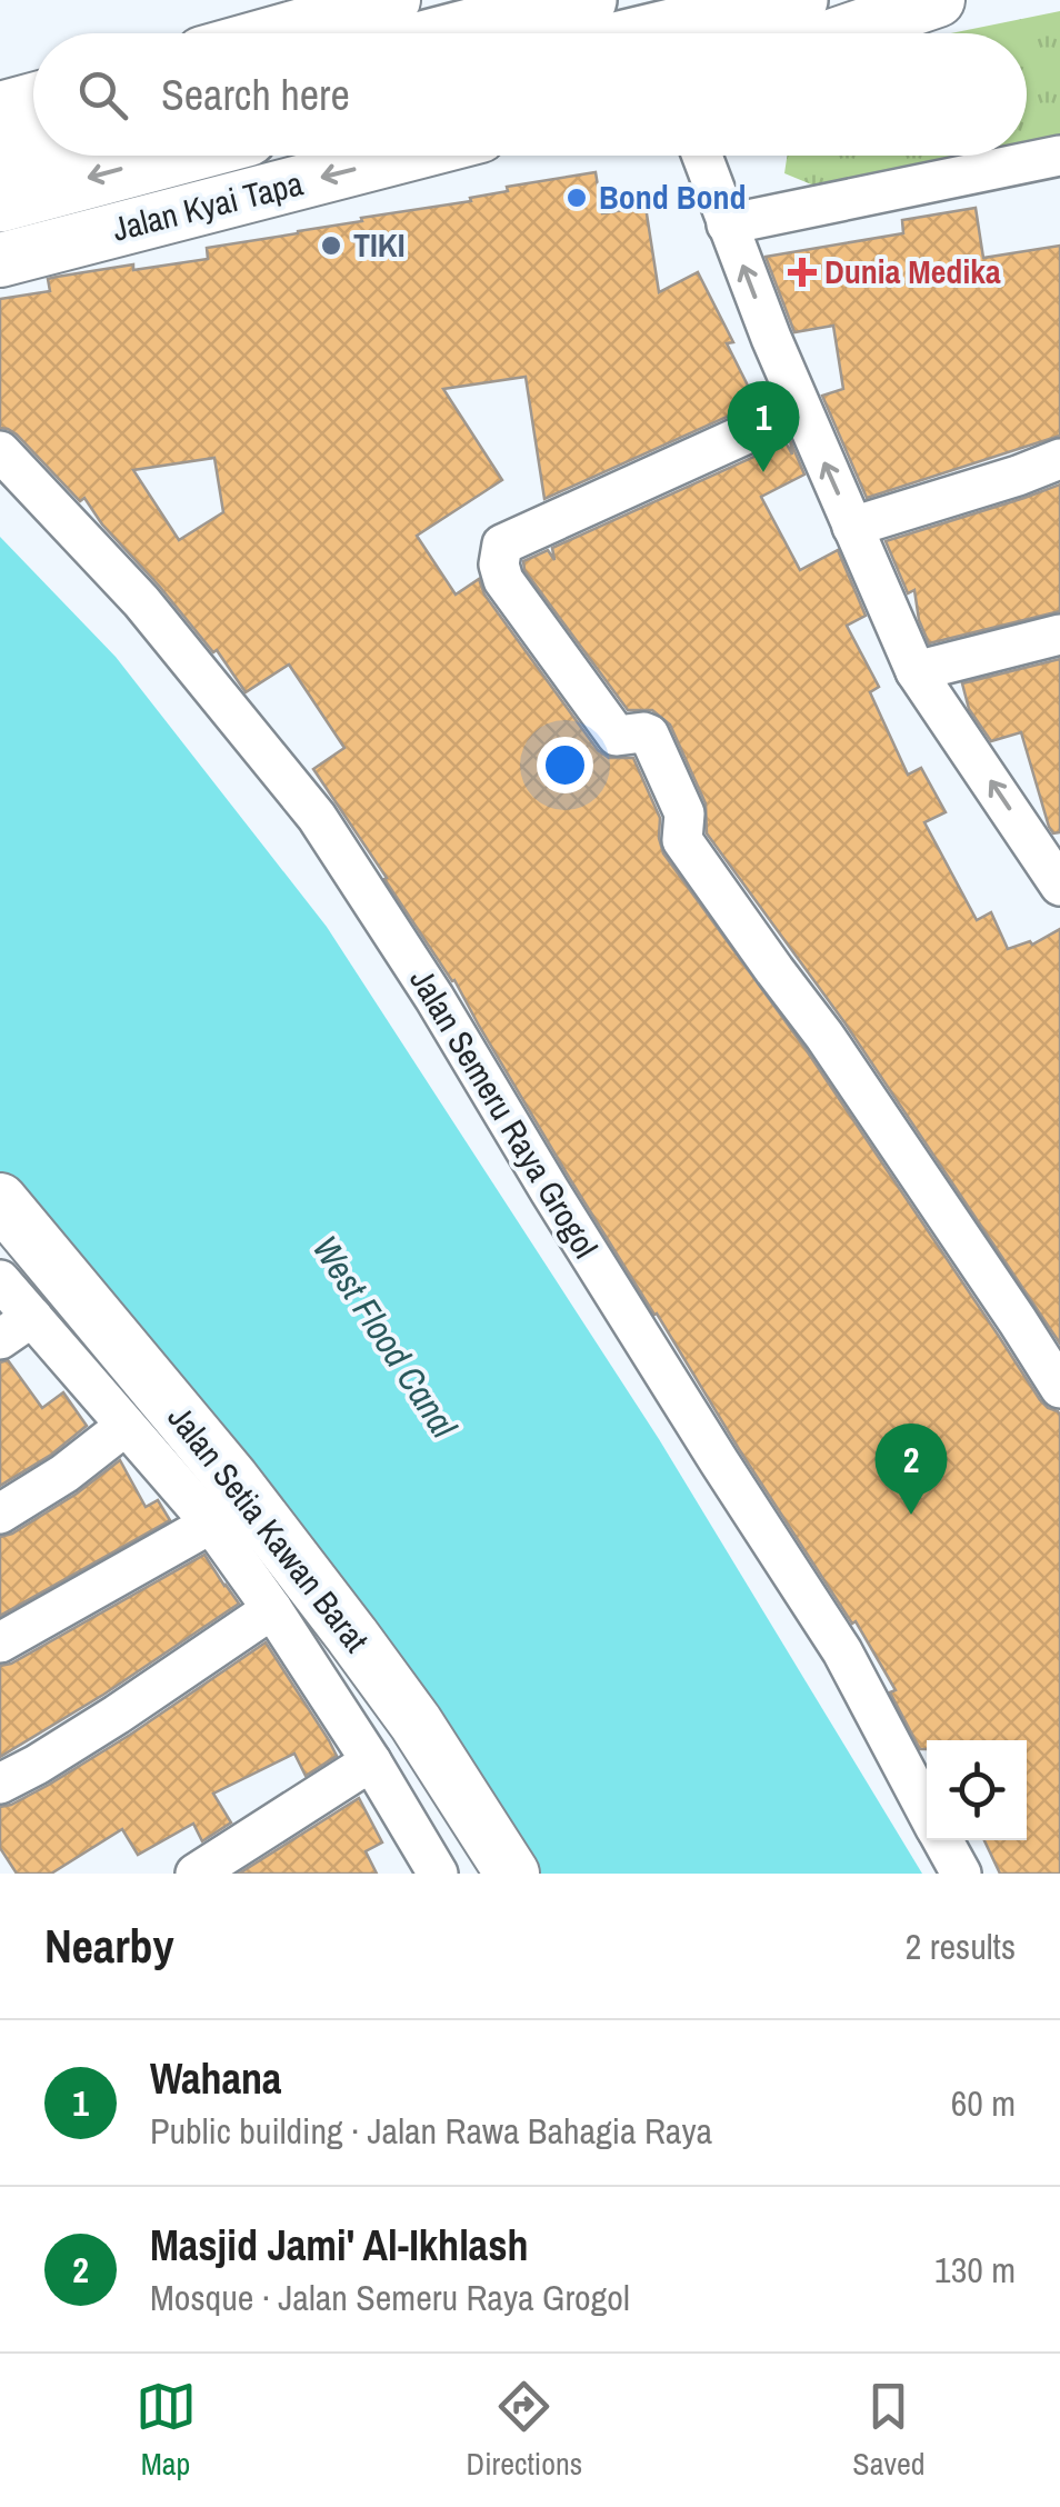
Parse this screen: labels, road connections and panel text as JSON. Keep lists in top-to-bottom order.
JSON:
{
  "streets": {
    "main road": ["Jalan Kyai Tapa", "Jalan Setia Kawan Barat"],
    "street": ["Jalan Semeru Raya Grogol"]
  },
  "water": ["West Flood Canal"],
  "places": {
    "other": ["Bond Bond", "TIKI"],
    "health": ["Dunia Medika"]
  },
  "page": {
    "search": "Search here",
    "pins": ["1", "2"],
    "heading": ["Nearby", "2 results"],
    "list": [
      {
        "mark": "1",
        "name": "Wahana",
        "note": "Public building · Jalan Rawa Bahagia Raya",
        "value": "60 m"
      },
      {
        "mark": "2",
        "name": "Masjid Jami' Al-Ikhlash",
        "note": "Mosque · Jalan Semeru Raya Grogol",
        "value": "130 m"
      }
    ],
    "nav": ["Map", "Directions", "Saved"]
  }
}
